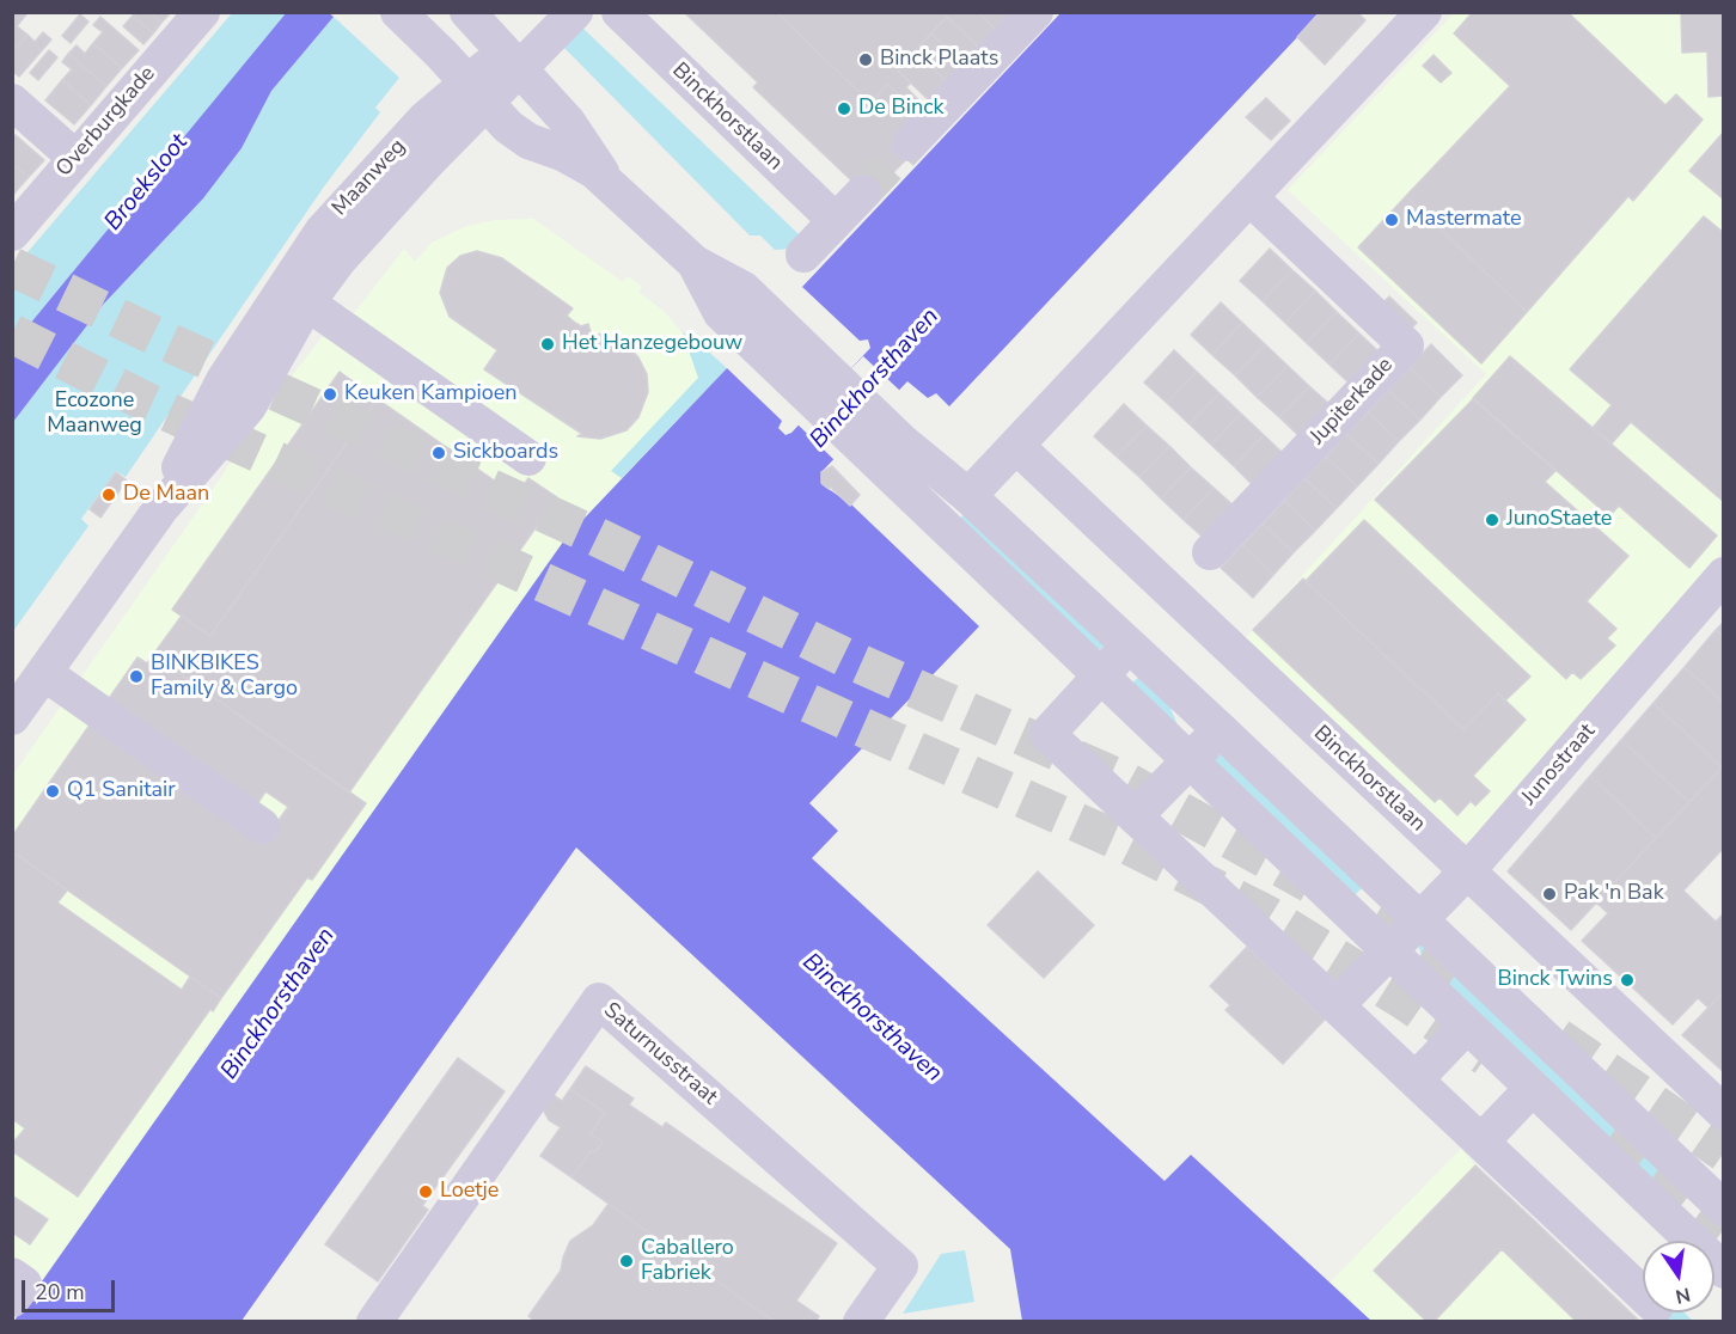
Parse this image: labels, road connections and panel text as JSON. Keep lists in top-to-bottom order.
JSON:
{
  "streets": {
    "street": [
      "Binckhorstlaan",
      "Overburgkade",
      "Maanweg",
      "Jupiterkade",
      "Junostraat",
      "Saturnusstraat"
    ]
  },
  "crossings": [
    ["Binckhorstlaan", "Junostraat"]
  ],
  "water": ["Broeksloot", "Binckhorsthaven"],
  "parks": ["Ecozone Maanweg"],
  "places": [
    "Binck Plaats",
    "De Binck",
    "Mastermate",
    "Het Hanzegebouw",
    "Keuken Kampioen",
    "Sickboards",
    "De Maan",
    "JunoStaete",
    "BINKBIKES Family & Cargo",
    "Q1 Sanitair",
    "Pak 'n Bak",
    "Binck Twins",
    "Loetje",
    "Caballero Fabriek"
  ],
  "scale_bar": "20 m",
  "north": "bottom"
}
